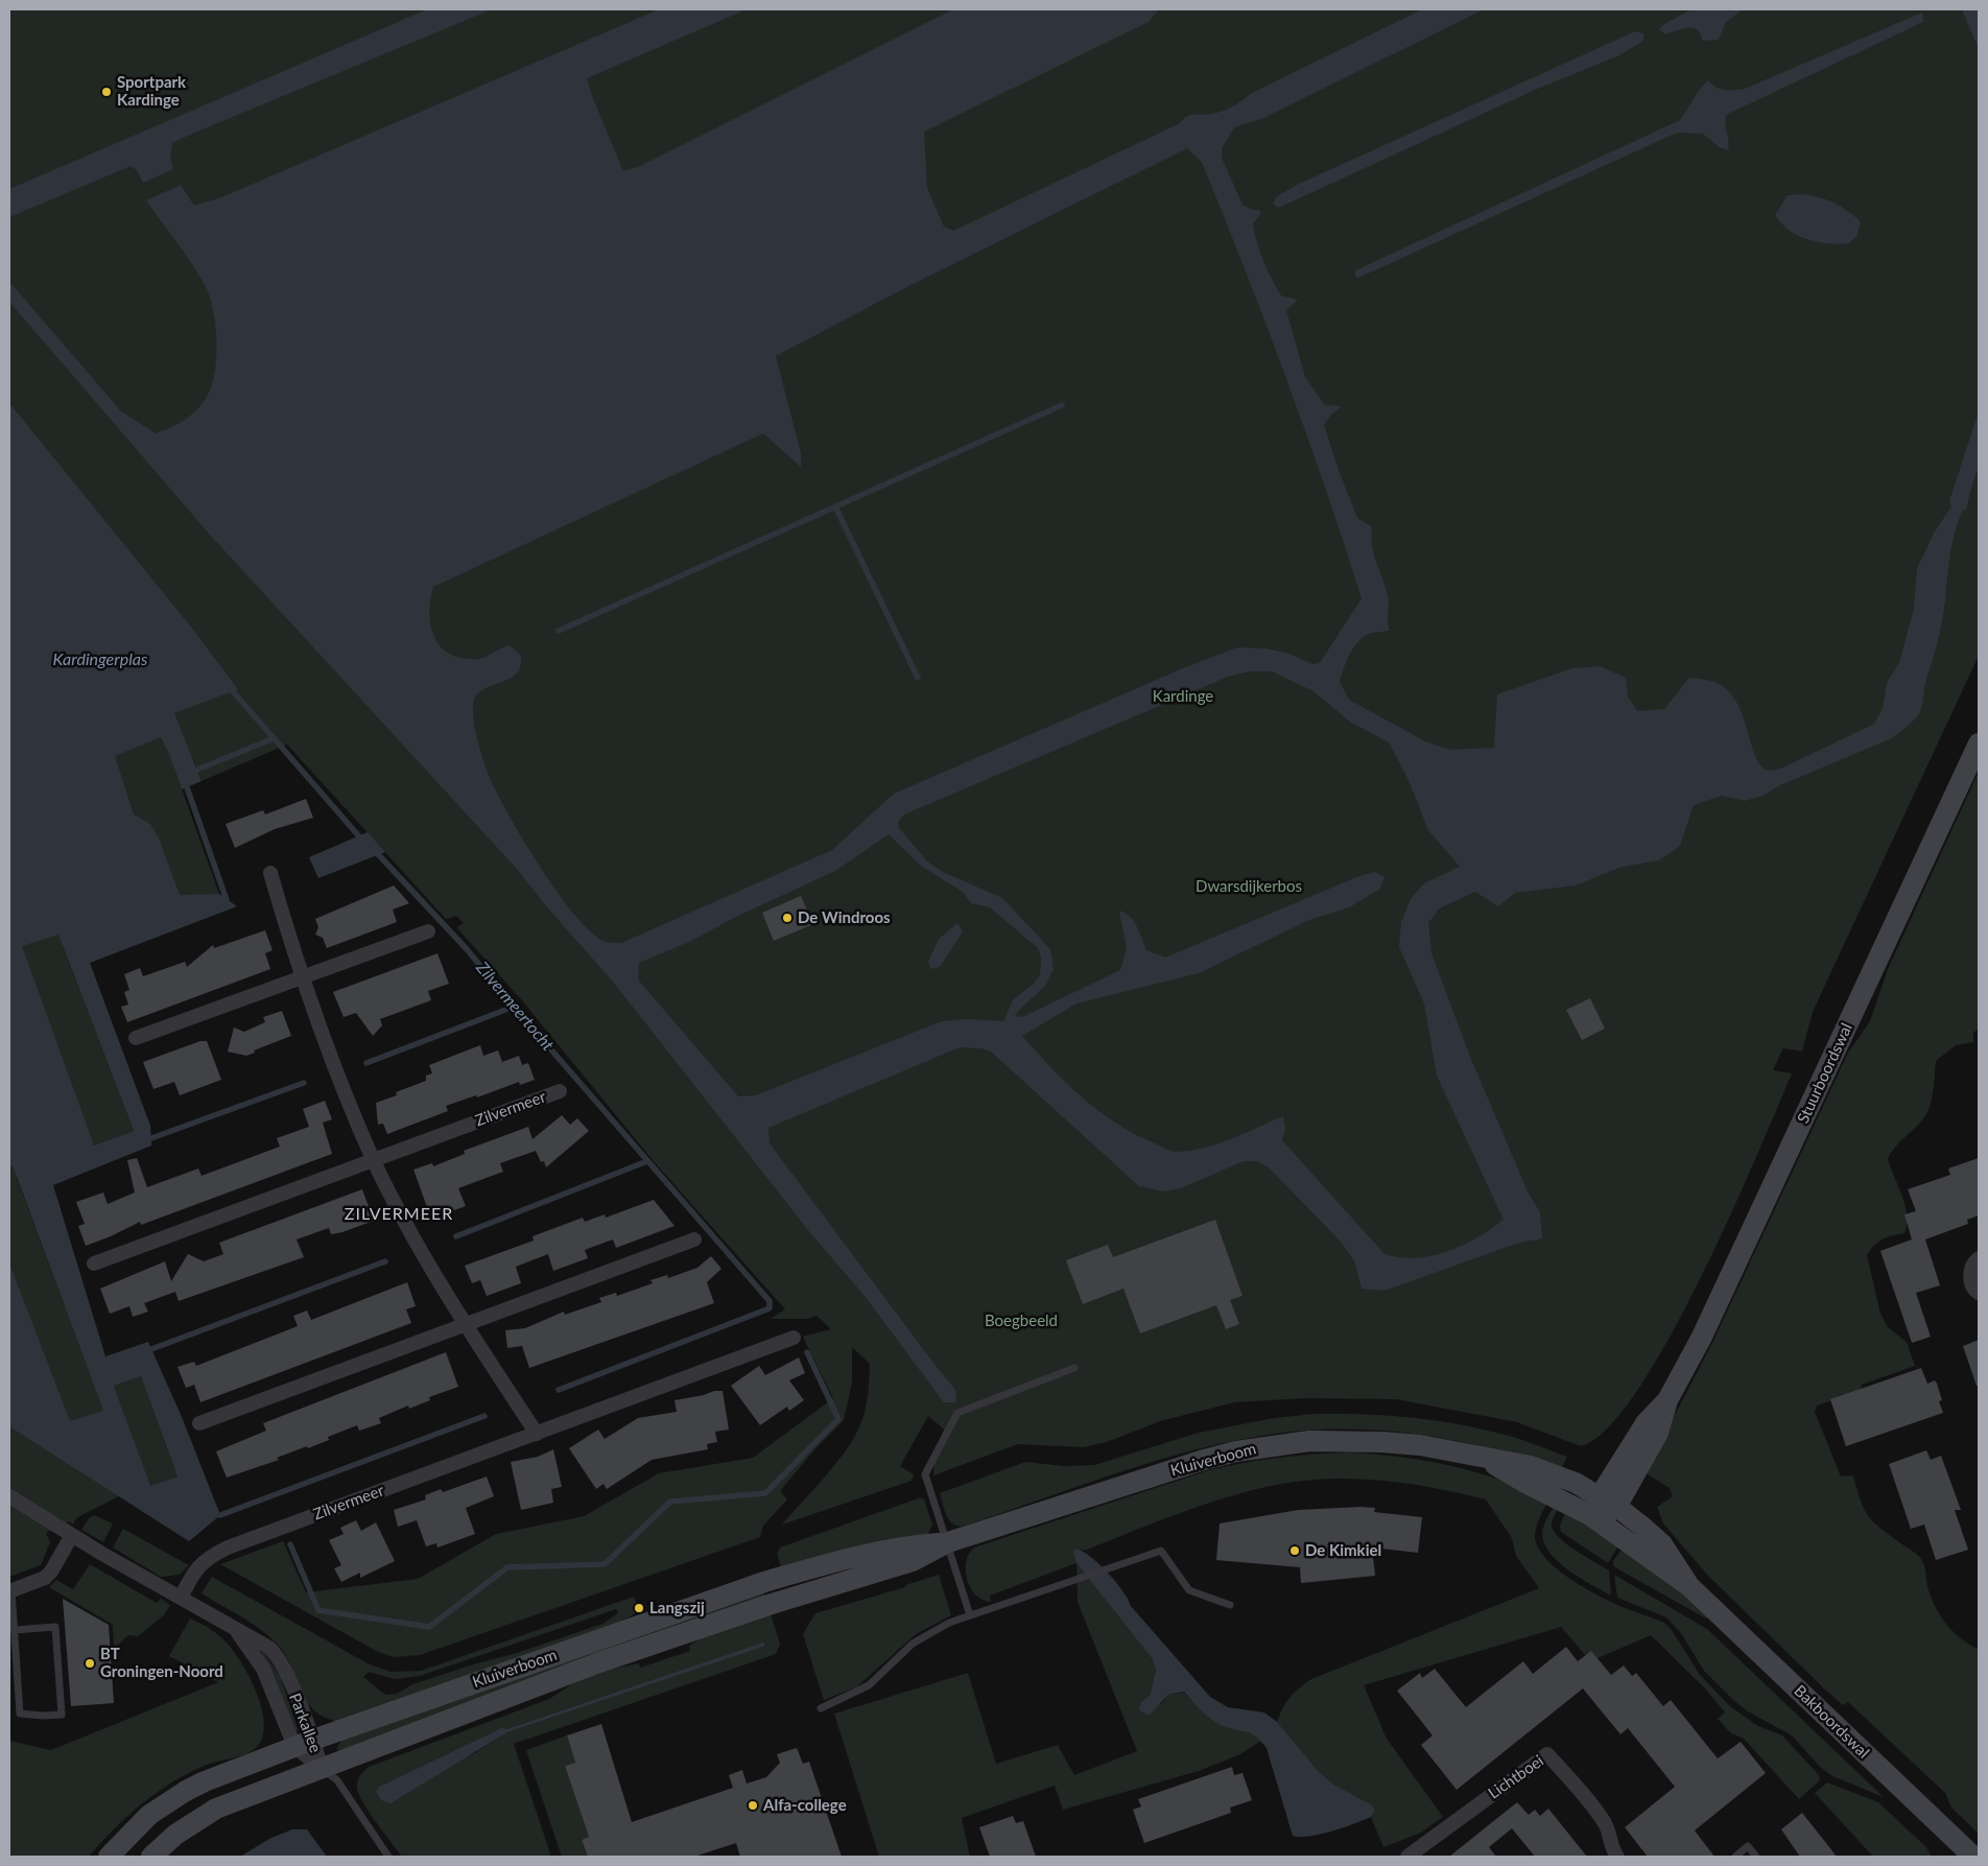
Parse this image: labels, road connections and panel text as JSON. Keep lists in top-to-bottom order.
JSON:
{
  "streets": {
    "main road": ["Stuurboordswal", "Kluiverboom", "Bakboordswal"],
    "street": ["Zilvermeer", "Parkallee", "Lichtboei"]
  },
  "crossings": [
    ["Stuurboordswal", "Kluiverboom"],
    ["Stuurboordswal", "Bakboordswal"],
    ["Zilvermeer", "Parkallee"],
    ["Kluiverboom", "Bakboordswal"],
    ["Kluiverboom", "Parkallee"]
  ],
  "districts": ["ZILVERMEER"],
  "water": ["Kardingerplas", "Zilvermeertocht"],
  "parks": ["Kardinge", "Dwarsdijkerbos", "Boegbeeld"],
  "places": [
    "Sportpark Kardinge",
    "De Windroos",
    "De Kimkiel",
    "Langszij",
    "BT Groningen-Noord",
    "Alfa-college"
  ]
}
